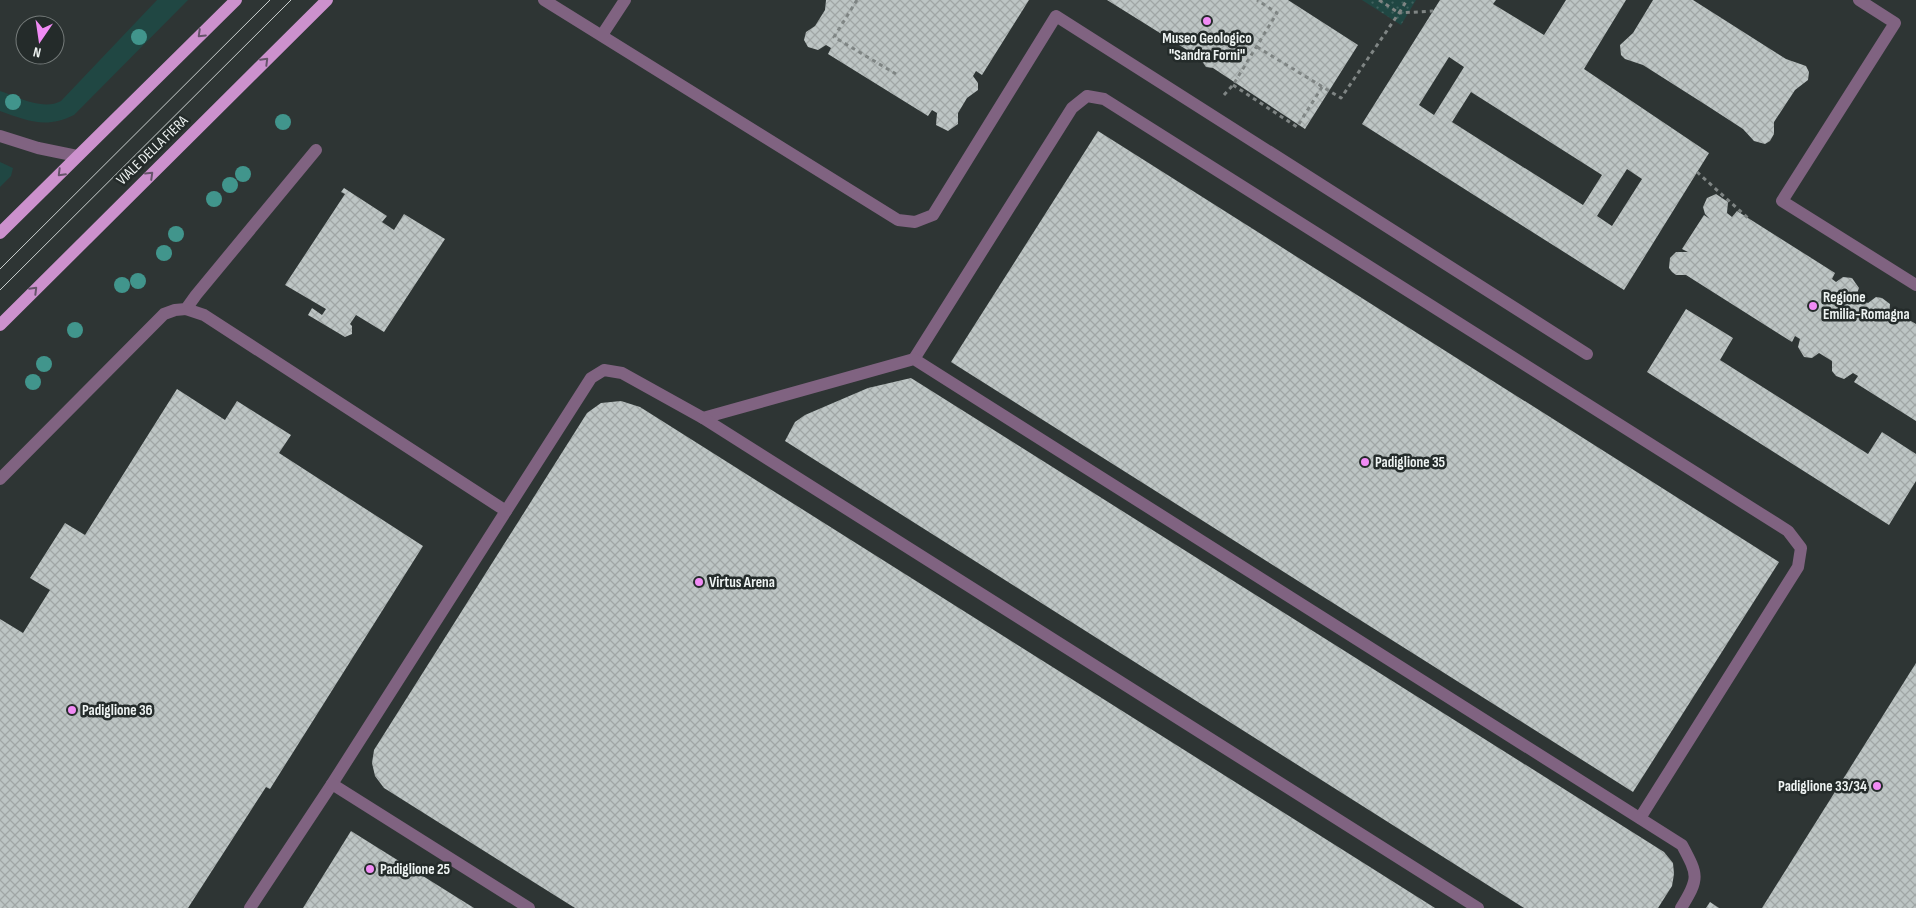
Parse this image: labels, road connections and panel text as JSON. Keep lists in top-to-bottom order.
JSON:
{
  "streets": {
    "main road": ["VIALE DELLA FIERA"]
  },
  "places": [
    "Museo Geologico \"Sandra Forni\"",
    "Regione Emilia-Romagna",
    "Padiglione 35",
    "Virtus Arena",
    "Padiglione 36",
    "Padiglione 33/34",
    "Padiglione 25"
  ],
  "north": "bottom"
}
